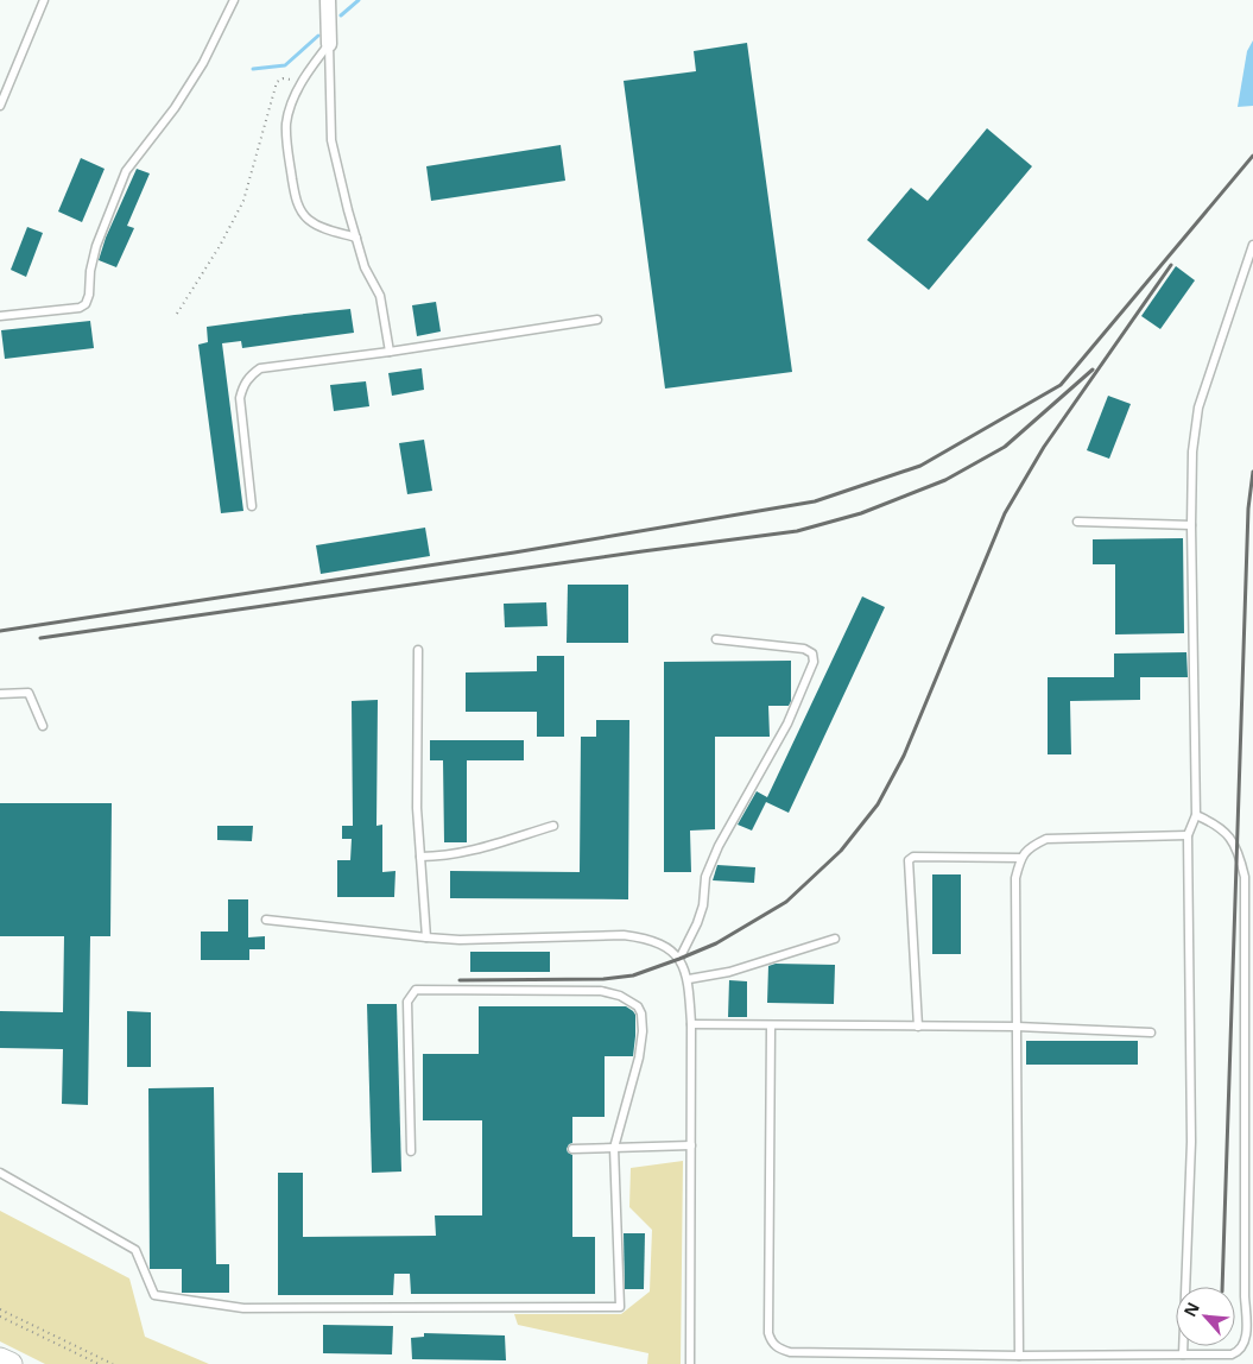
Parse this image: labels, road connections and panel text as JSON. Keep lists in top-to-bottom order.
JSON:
{
  "north": "top left"
}
